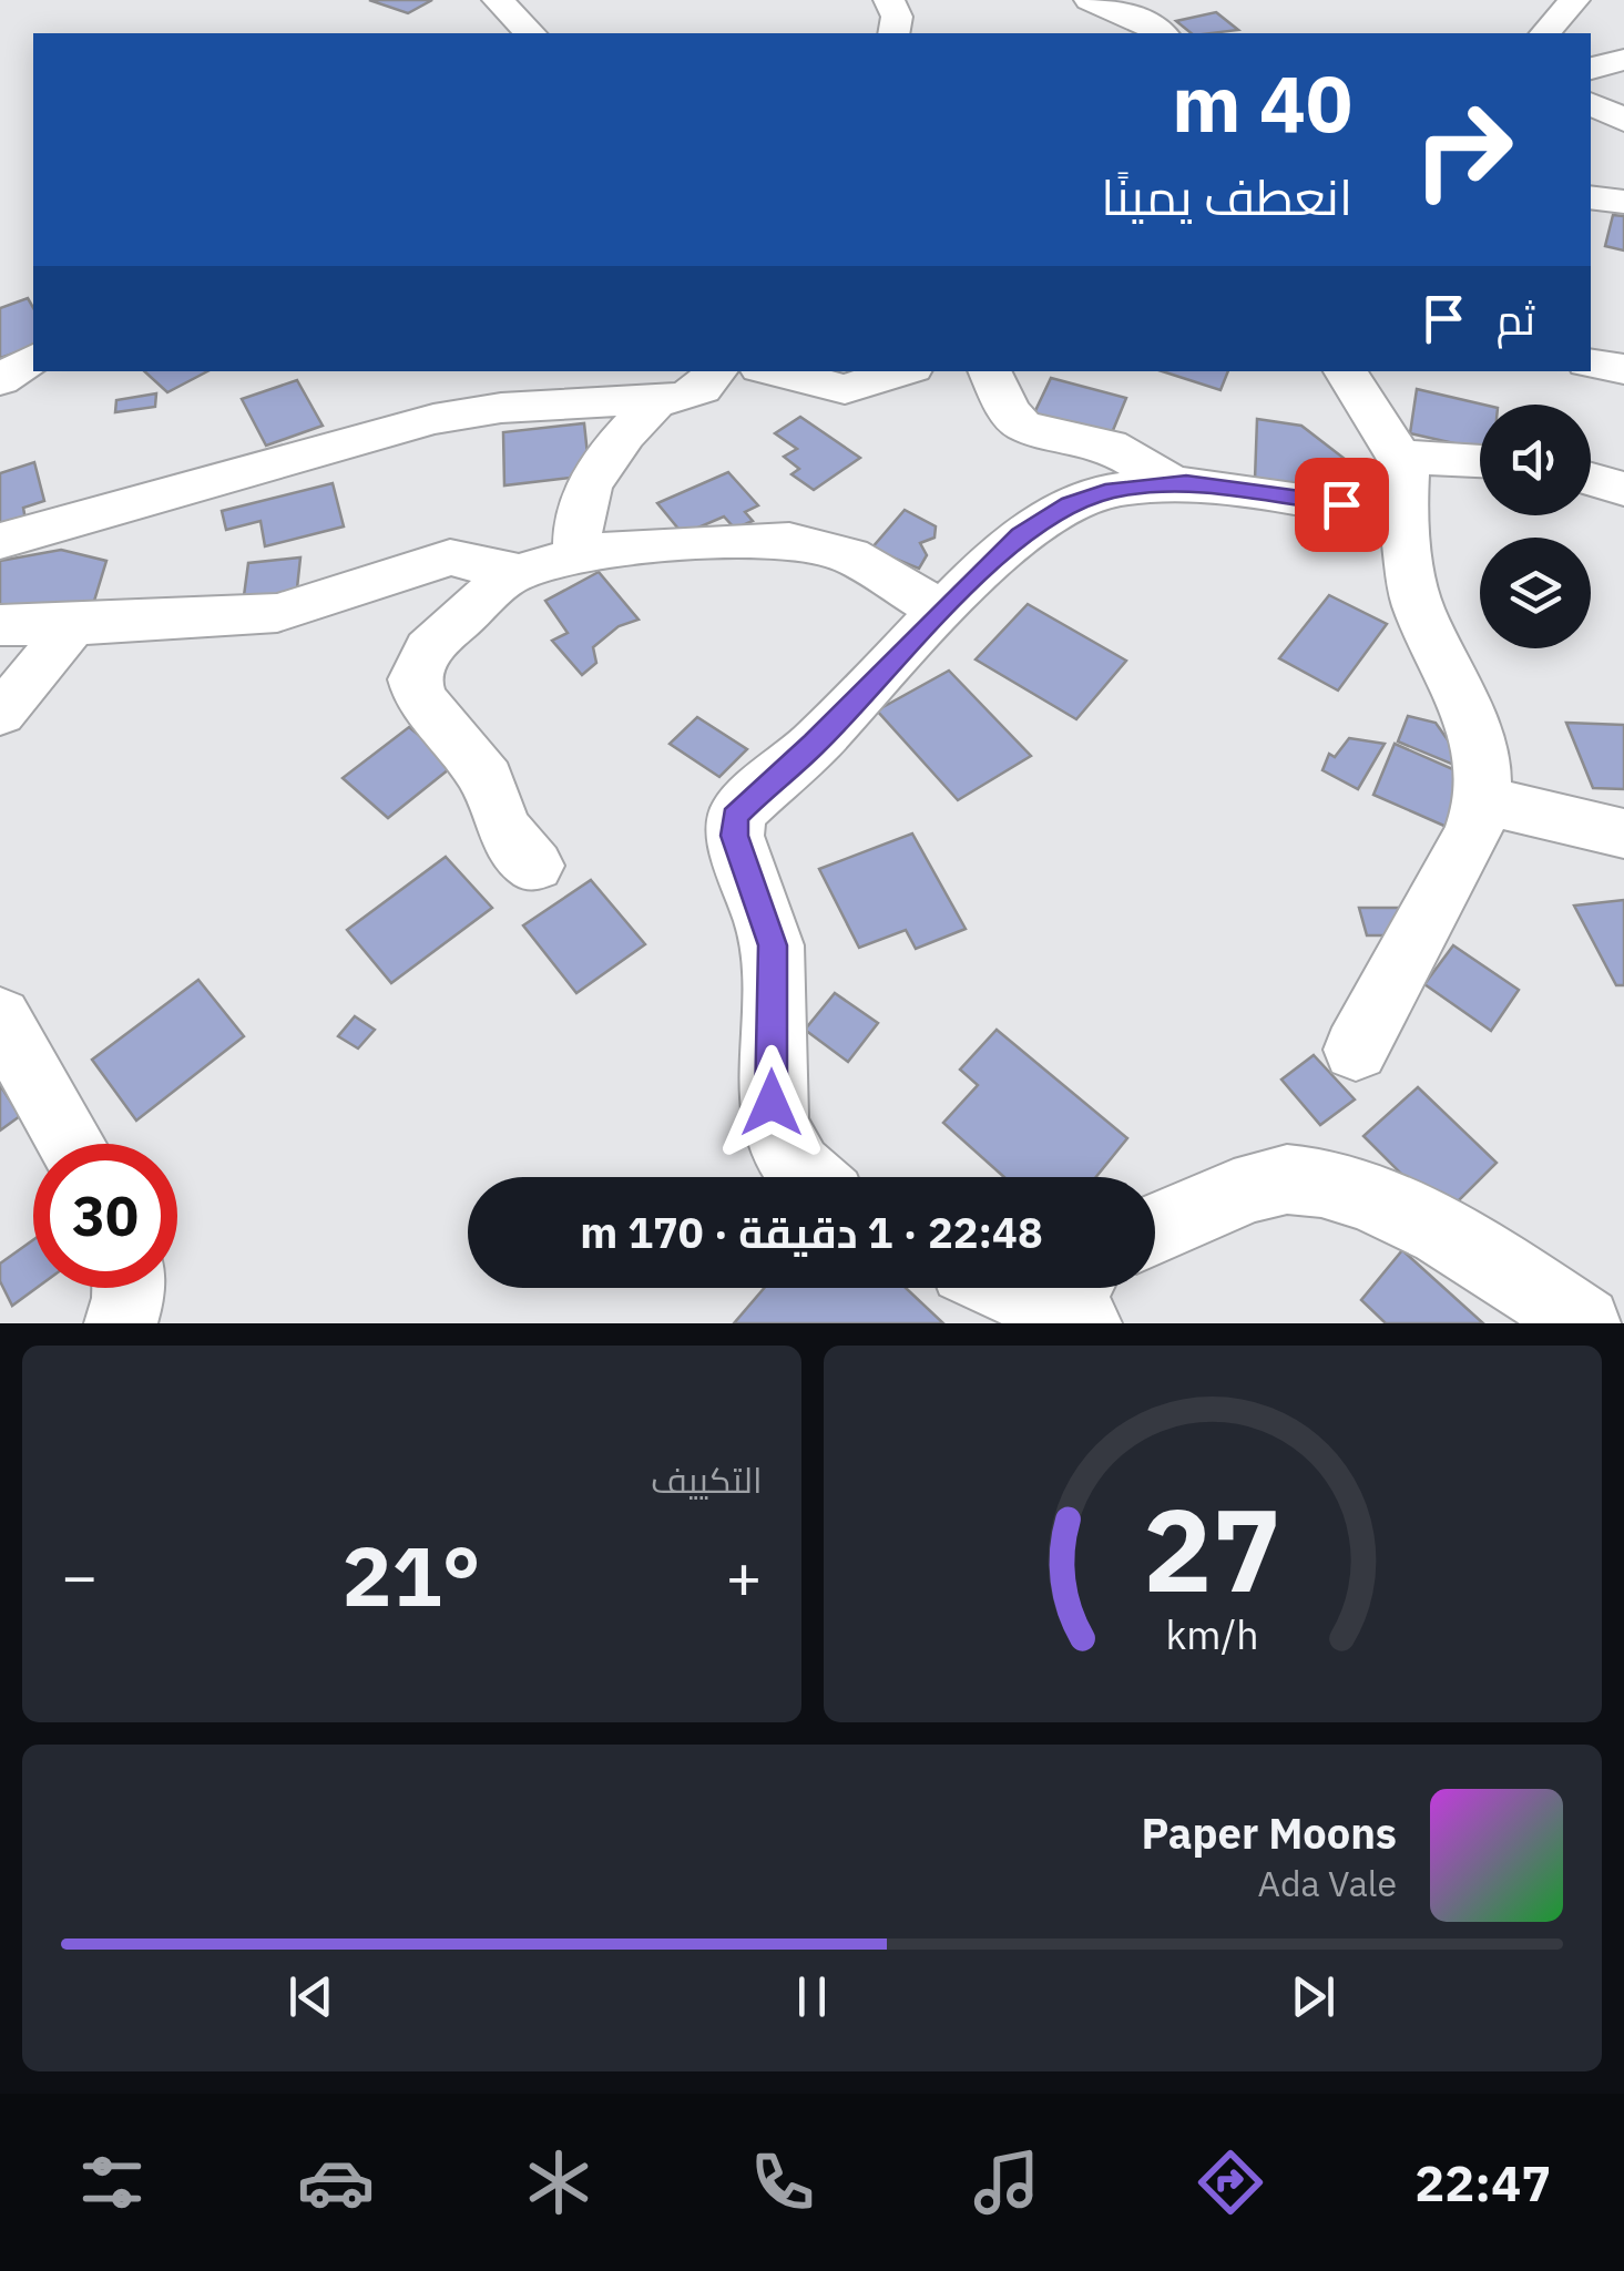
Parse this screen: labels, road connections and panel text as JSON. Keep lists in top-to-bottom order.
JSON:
{
  "page": {
    "turn": ["40 m", "انعطف يمينًا"],
    "then": "ثم",
    "limit": "30",
    "trip": "22:48 · 1 دقيقة · 170 m",
    "tile": "التكييف",
    "heat": ["−", "21°", "+"],
    "song": ["Paper Moons", "Ada Vale"],
    "tabs": "22:47",
    "gauge": ["27", "km/h"]
  }
}
